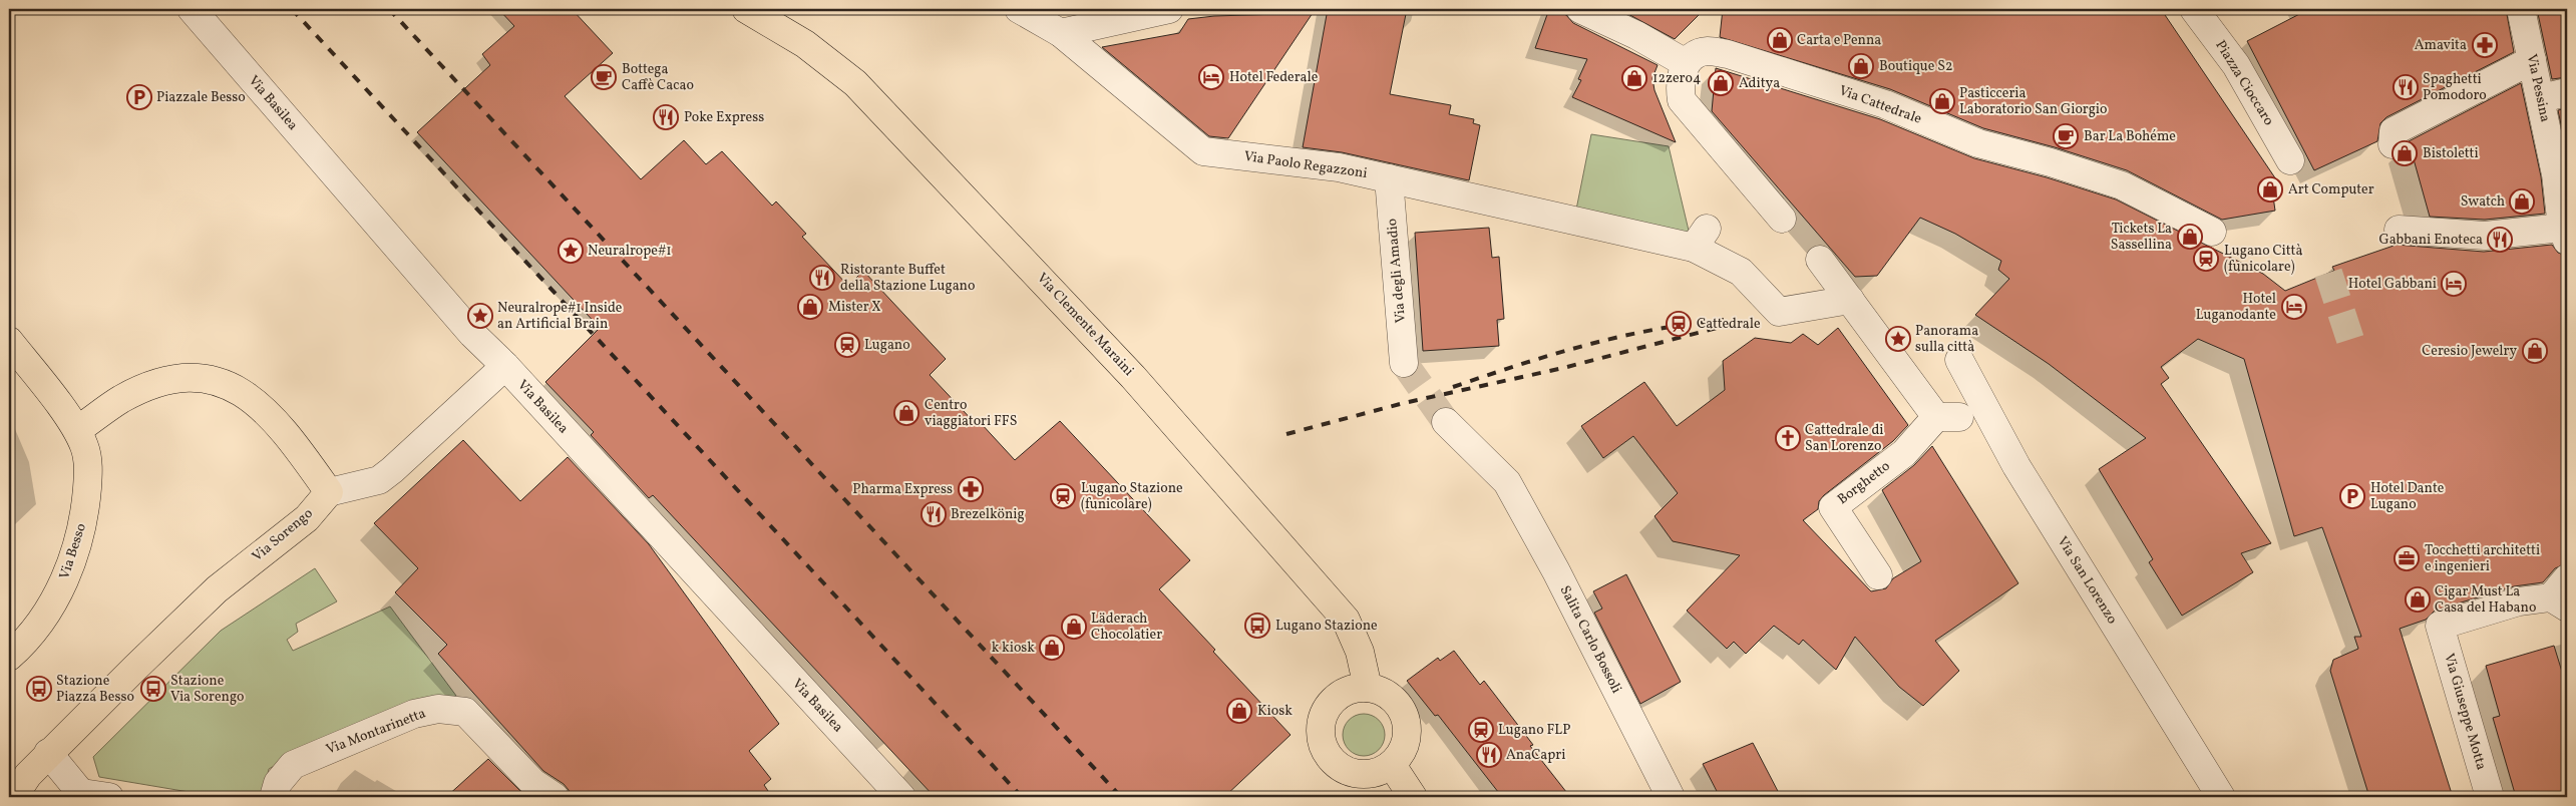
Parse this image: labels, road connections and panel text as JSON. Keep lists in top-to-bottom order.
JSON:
{
  "streets": {
    "main road": ["Via Clemente Maraini", "Via Sorengo", "Via Besso"],
    "street": [
      "Piazza Cioccaro",
      "Via Pessina",
      "Via Basilea",
      "Via Cattedrale",
      "Via Paolo Regazzoni",
      "Via degli Amadio",
      "Borghetto",
      "Via San Lorenzo",
      "Salita Carlo Bossoli",
      "Via Giuseppe Motta",
      "Via Montarinetta"
    ]
  },
  "crossings": [
    ["Via Paolo Regazzoni", "Via degli Amadio"],
    ["Via Paolo Regazzoni", "Borghetto"]
  ],
  "places": {
    "shop": [
      "Carta e Penna",
      "Boutique S2",
      "12zero4",
      "Aditya",
      "Pasticceria Laboratorio San Giorgio",
      "Bistoletti",
      "Art Computer",
      "Swatch",
      "Tickets La Sassellina",
      "Mister X",
      "Ceresio Jewelry",
      "Centro viaggiatori FFS",
      "Cigar Must La Casa del Habano",
      "Läderach Chocolatier",
      "k kiosk",
      "Kiosk"
    ],
    "pharmacy": ["Amavita", "Pharma Express"],
    "cafe": ["Bottega Caffè Cacao", "Bar La Bohéme"],
    "hotel": ["Hotel Federale", "Hotel Gabbani", "Hotel Luganodante"],
    "restaurant": [
      "Spaghetti Pomodoro",
      "Poke Express",
      "Gabbani Enoteca",
      "Ristorante Buffet della Stazione Lugano",
      "Brezelkönig",
      "AnaCapri"
    ],
    "parking": ["Piazzale Besso", "Hotel Dante Lugano"],
    "place": ["Neuralrope#1", "Neuralrope#1 Inside an Artificial Brain", "Panorama sulla città"],
    "station": [
      "Lugano Città (funicolare)",
      "Cattedrale",
      "Lugano",
      "Lugano Stazione (funicolare)",
      "Lugano FLP"
    ],
    "church": ["Cattedrale di San Lorenzo"],
    "office": ["Tocchetti architetti e ingenieri"],
    "bus stop": ["Lugano Stazione", "Stazione Piazza Besso", "Stazione Via Sorengo"]
  }
}
